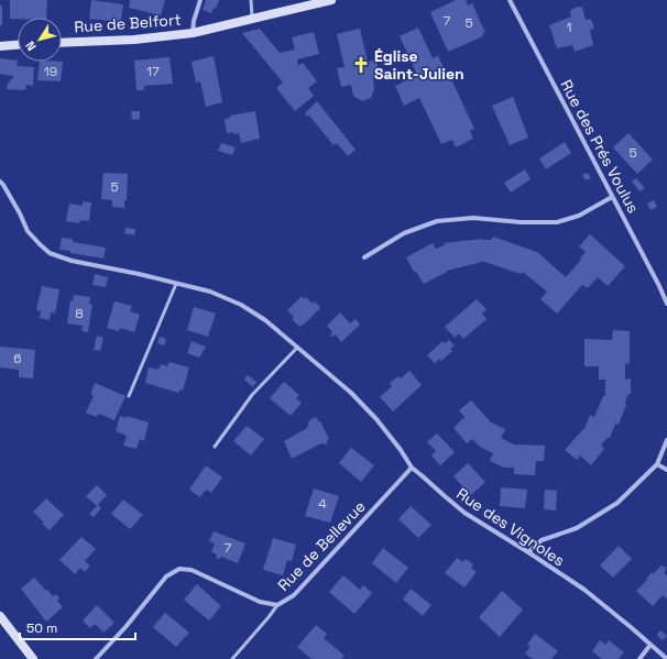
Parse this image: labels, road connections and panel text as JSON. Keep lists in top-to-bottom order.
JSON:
{
  "streets": {
    "main road": ["Rue de Belfort"],
    "street": ["Rue des Prés Voulus", "Rue des Vignoles", "Rue de Bellevue"]
  },
  "crossings": [
    ["Rue des Vignoles", "Rue de Bellevue"]
  ],
  "places": {
    "church": ["Église Saint-Julien"]
  },
  "house_numbers": [
    "7",
    "5",
    "1",
    "19",
    "17",
    "5",
    "5",
    "8",
    "6",
    "4",
    "7"
  ],
  "scale_bar": "50 m",
  "north": "bottom left"
}
